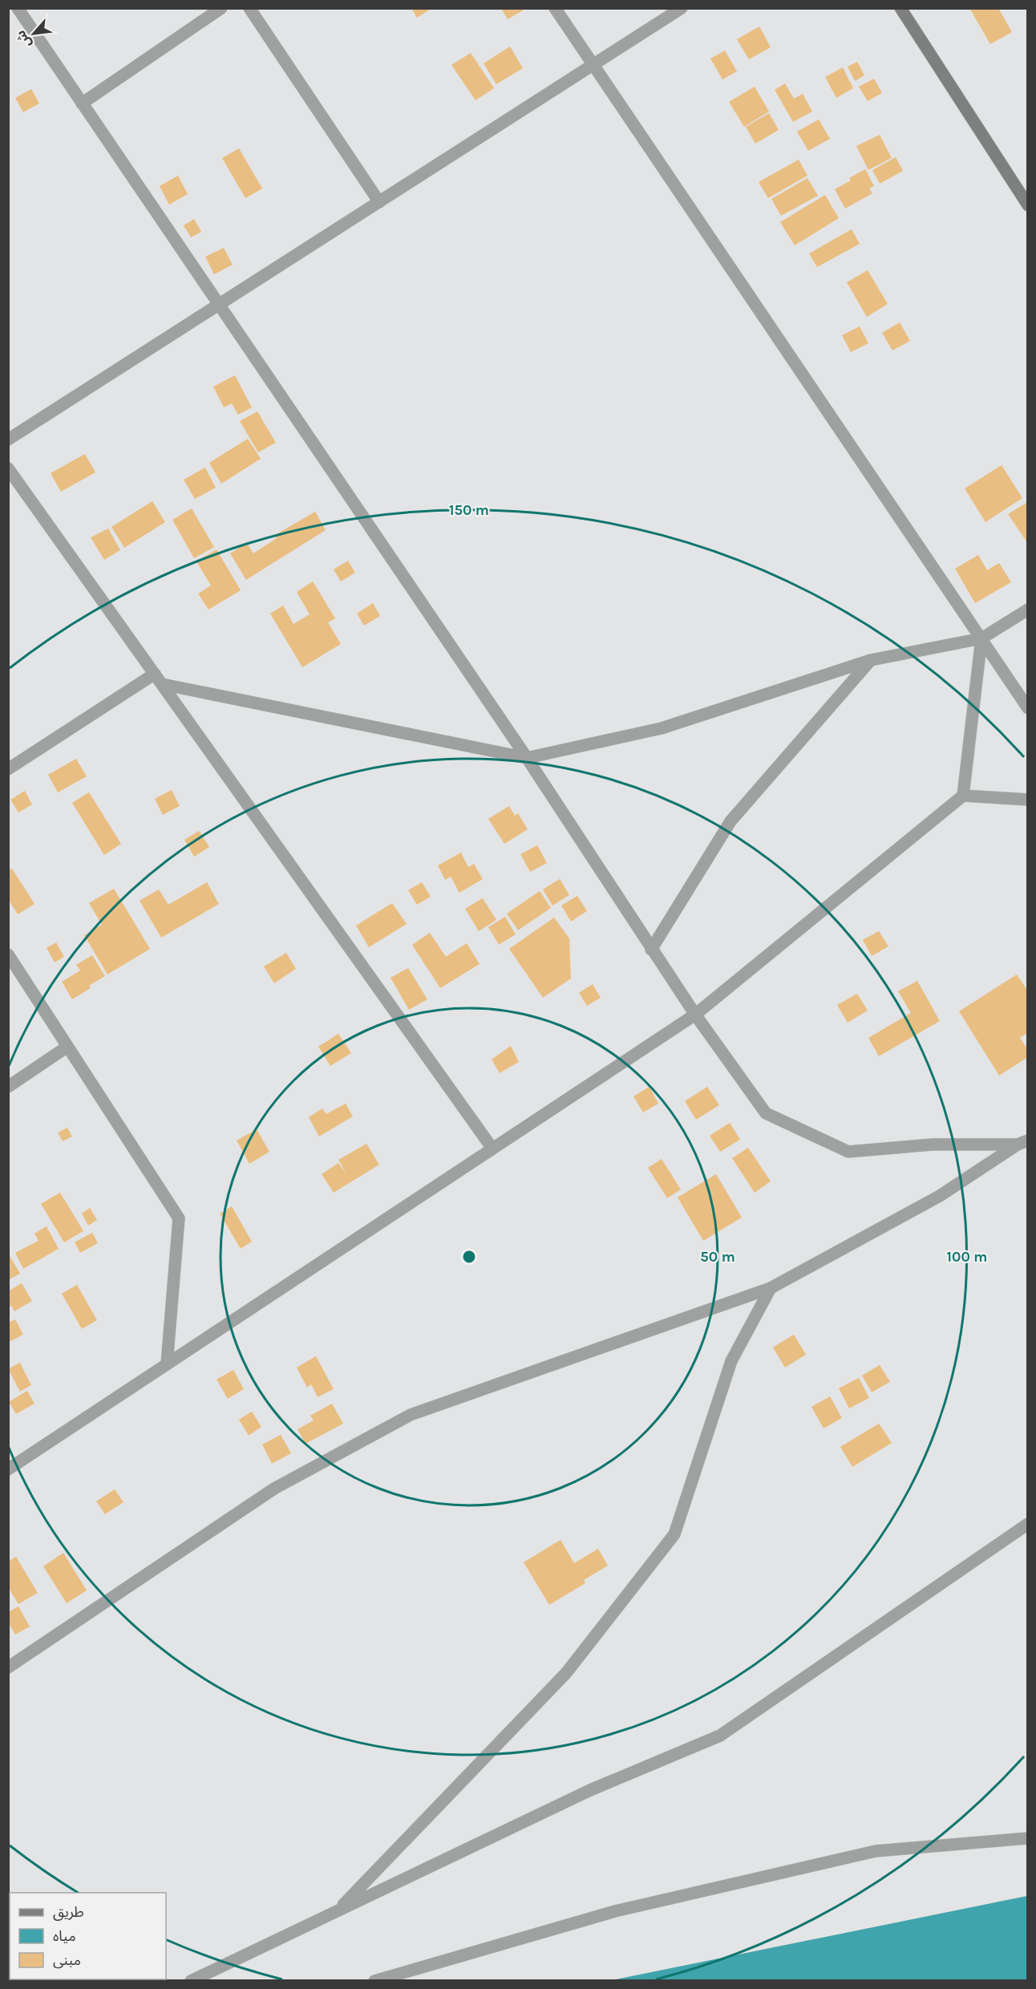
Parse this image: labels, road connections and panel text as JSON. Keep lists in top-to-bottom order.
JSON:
{
  "legend": ["طريق", "مياه", "مبنى"],
  "north": "bottom left",
  "rings": ["150 m", "50 m", "100 m"]
}
